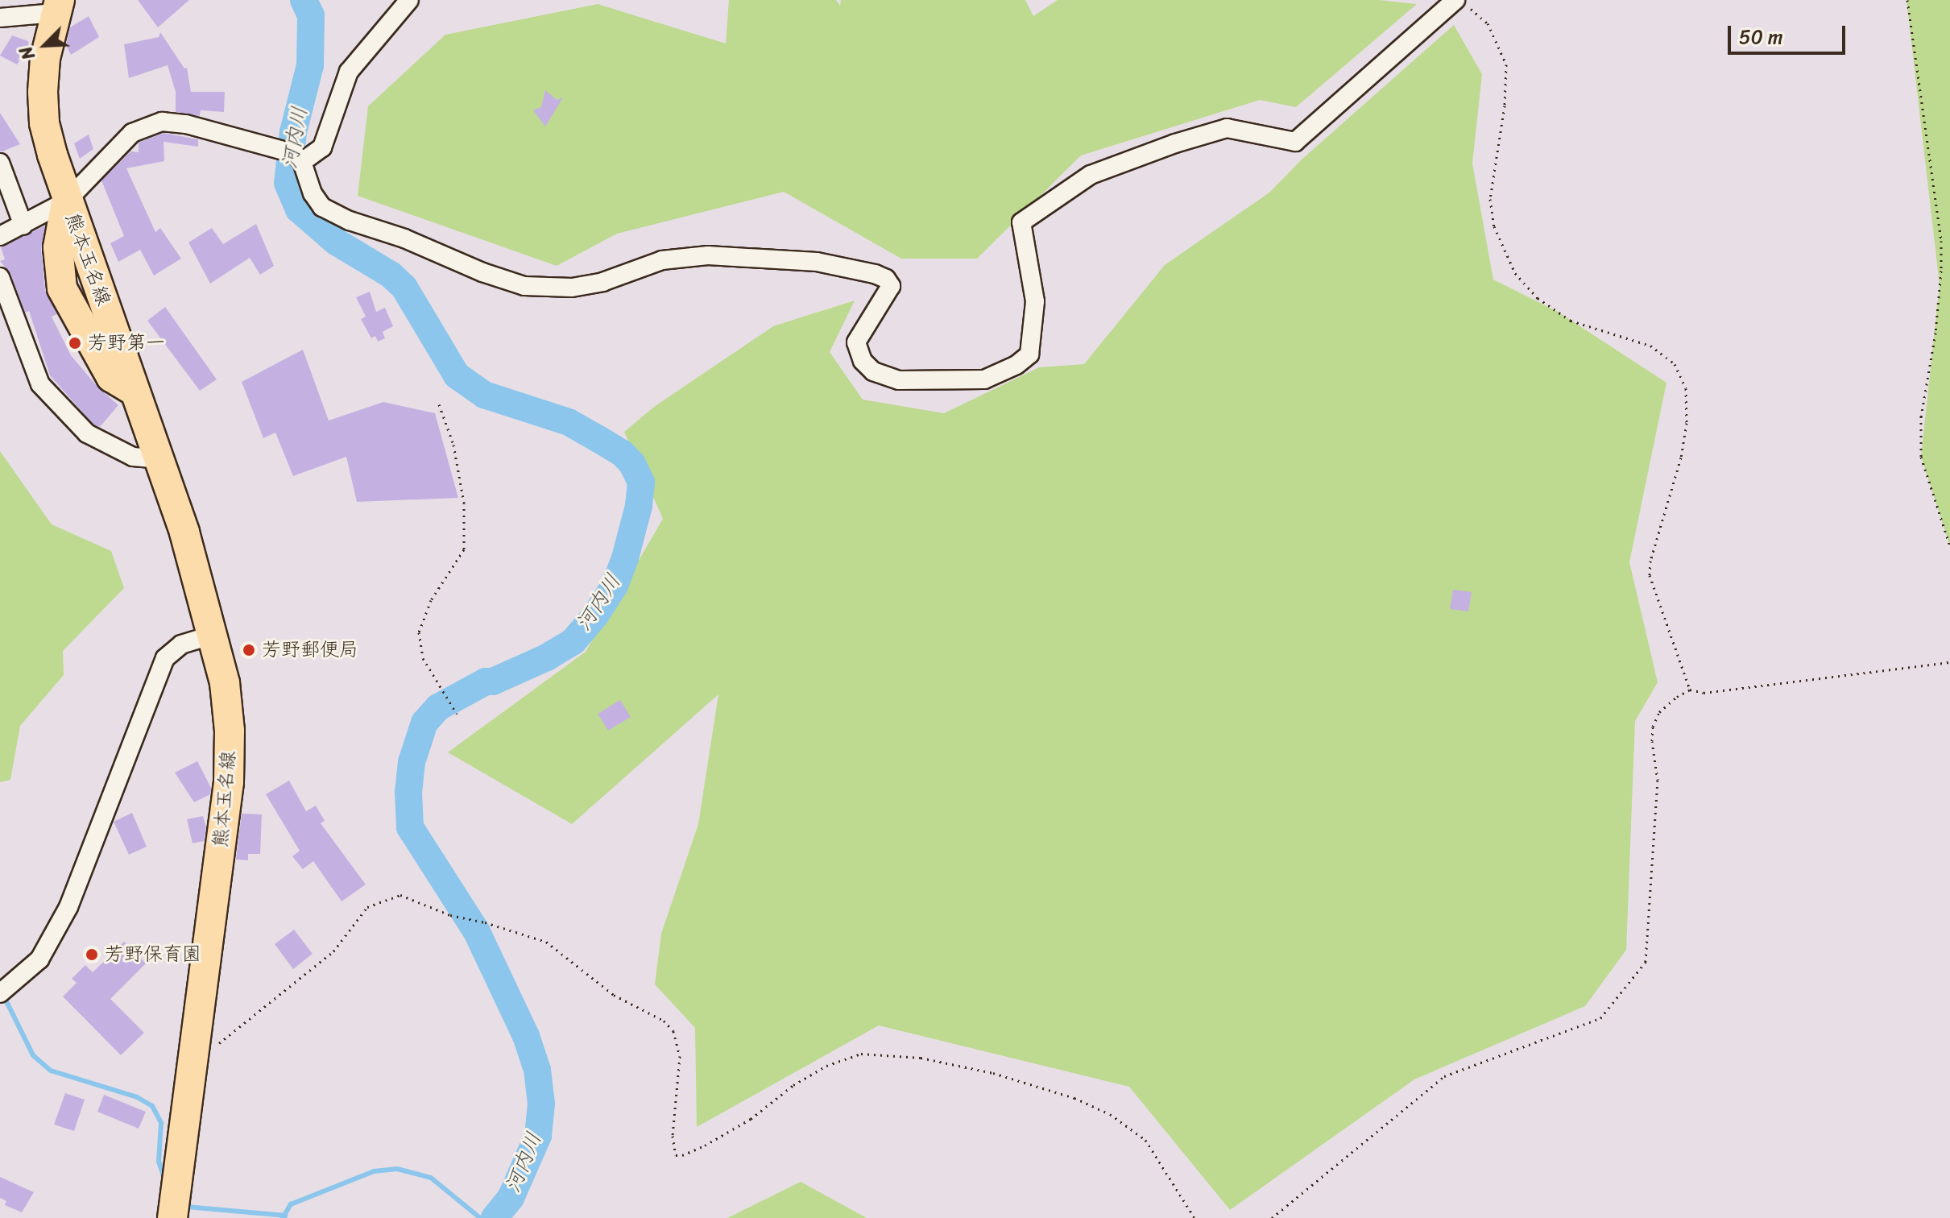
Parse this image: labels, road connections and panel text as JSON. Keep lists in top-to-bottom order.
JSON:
{
  "streets": {
    "main road": ["熊本玉名線"]
  },
  "water": ["河内川"],
  "places": ["芳野第一", "芳野郵便局", "芳野保育園"],
  "scale_bar": "50 m",
  "north": "bottom left"
}
